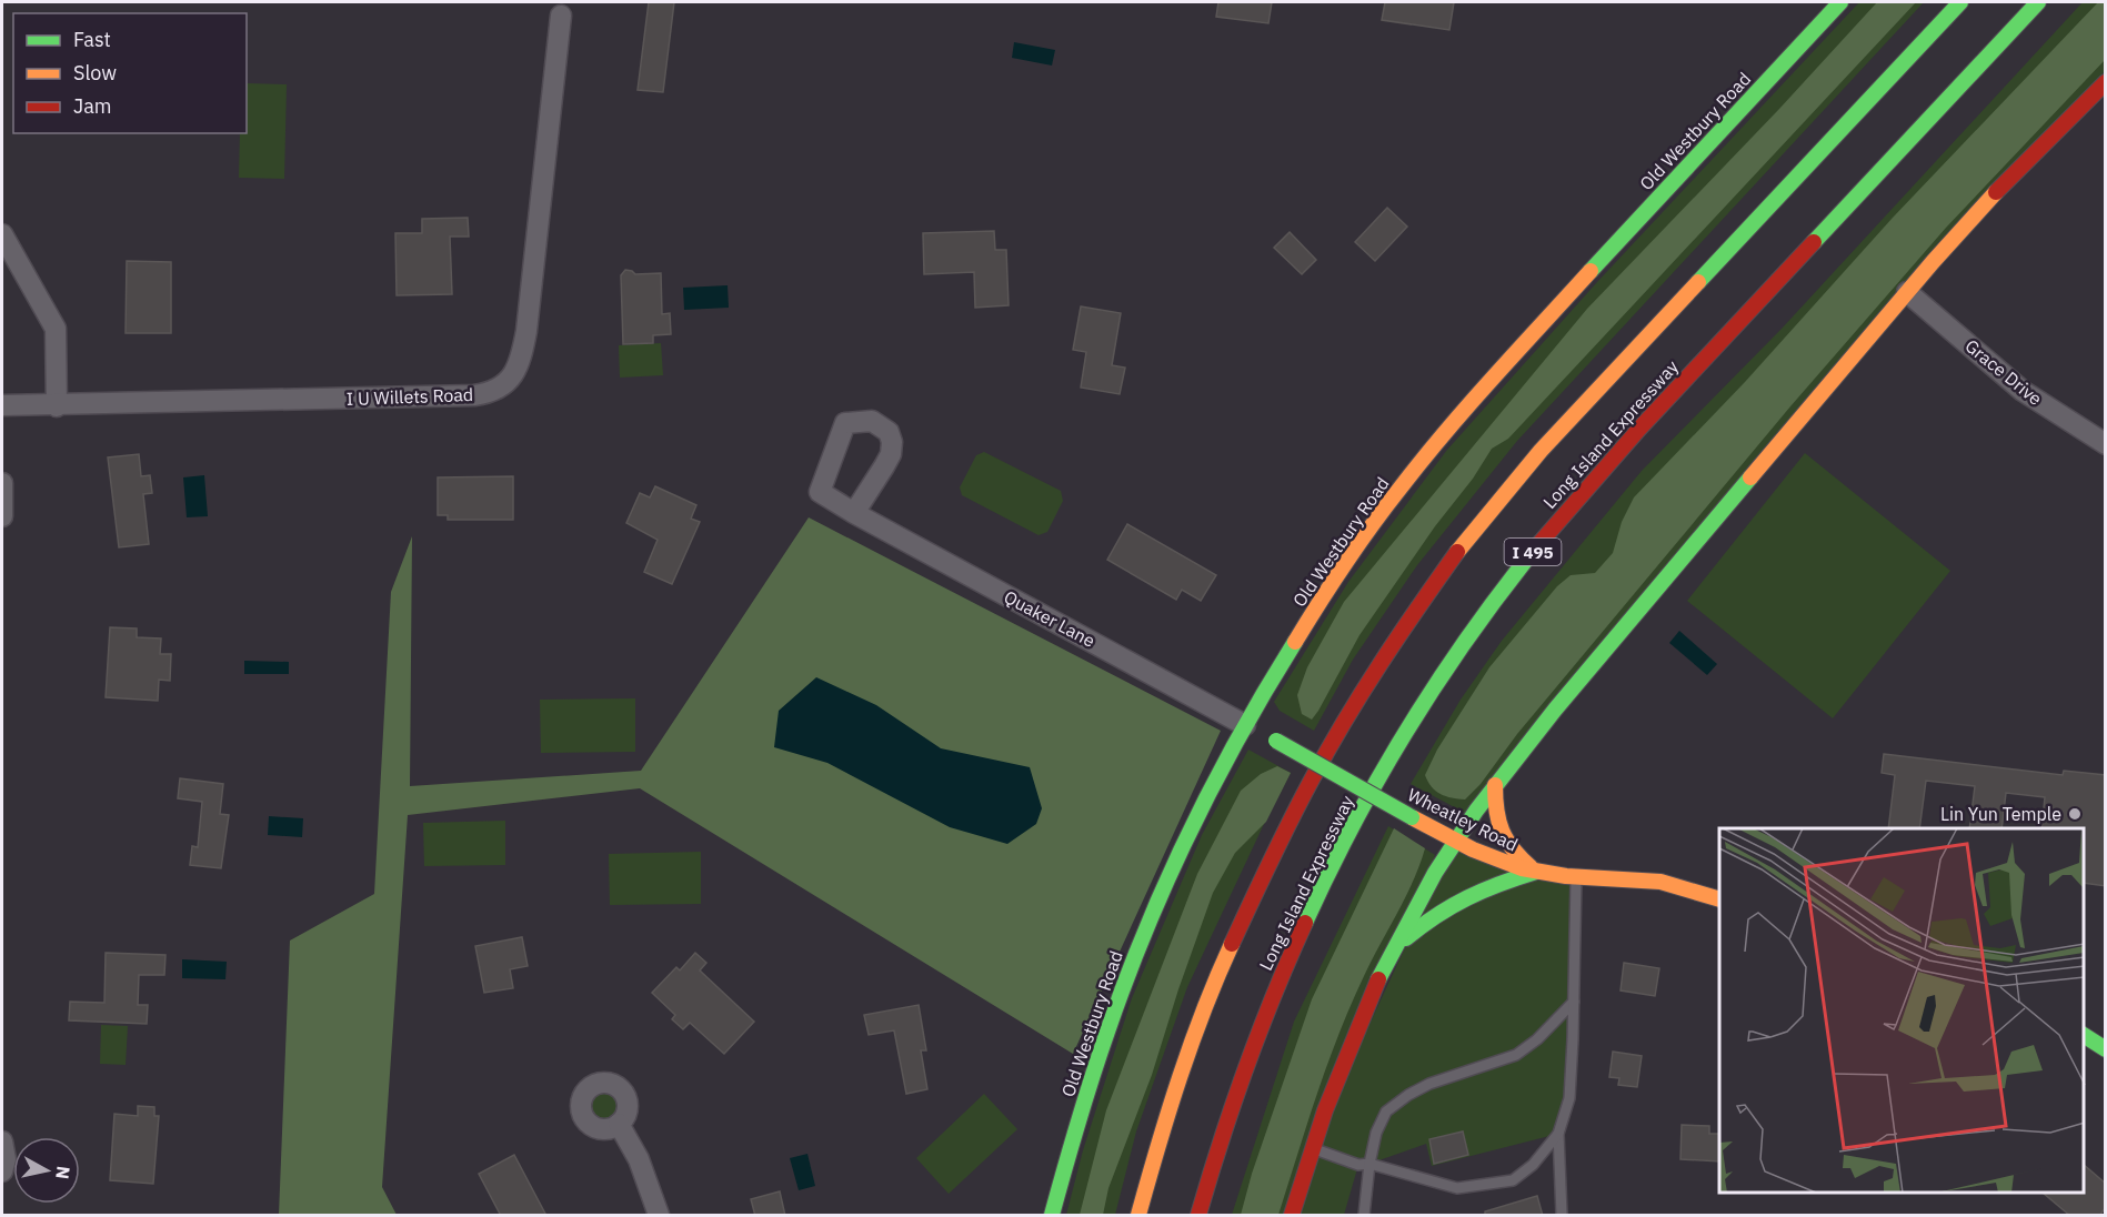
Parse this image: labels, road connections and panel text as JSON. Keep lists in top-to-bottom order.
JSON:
{
  "streets": {
    "main road": [
      "Old Westbury Road",
      "Long Island Expressway",
      "I 495",
      "Wheatley Road"
    ],
    "street": ["Grace Drive", "I U Willets Road", "Quaker Lane"]
  },
  "crossings": [
    ["Old Westbury Road", "Quaker Lane"],
    ["Old Westbury Road", "Wheatley Road"],
    ["Quaker Lane", "Wheatley Road"]
  ],
  "places": ["Lin Yun Temple"],
  "legend": ["Fast", "Slow", "Jam"],
  "north": "right"
}
